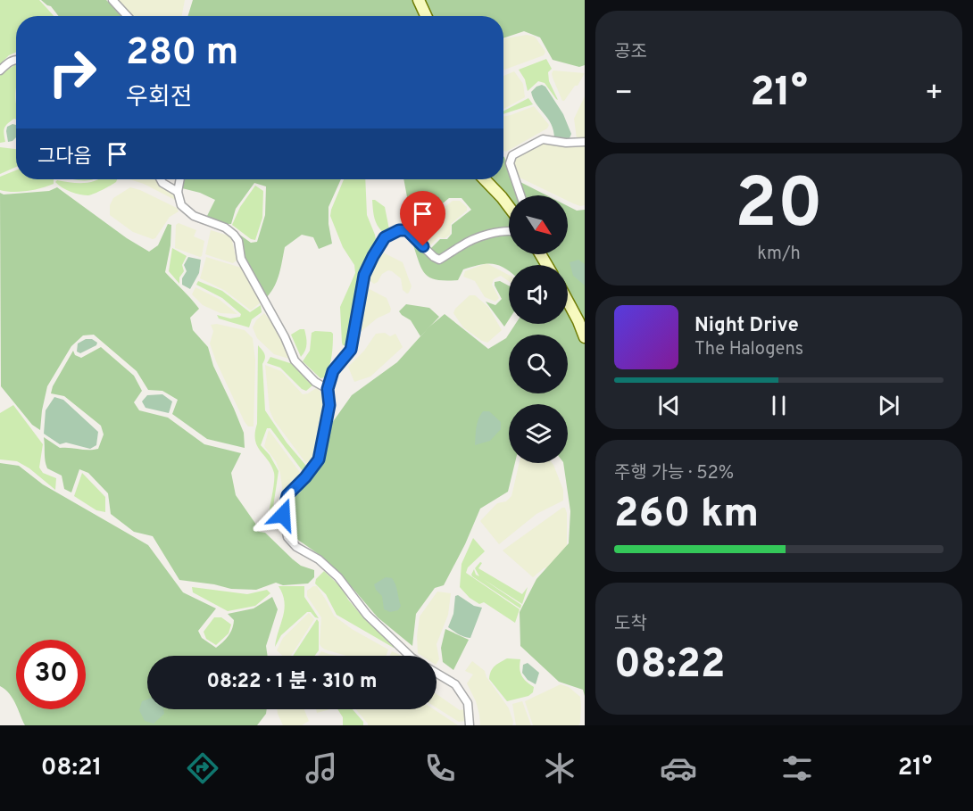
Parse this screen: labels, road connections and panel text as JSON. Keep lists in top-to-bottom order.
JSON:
{
  "north": "bottom right",
  "page": {
    "tile": [
      "공조",
      ["20", "km/h"],
      ["주행 가능 · 52%", "260 km"],
      ["도착", "08:22"]
    ],
    "turn": ["280 m", "우회전"],
    "heat": ["−", "21°", "+"],
    "then": "그다음",
    "song": ["Night Drive", "The Halogens"],
    "limit": "30",
    "trip": "08:22 · 1 분 · 310 m",
    "tabs": ["08:21", "21°"]
  }
}
